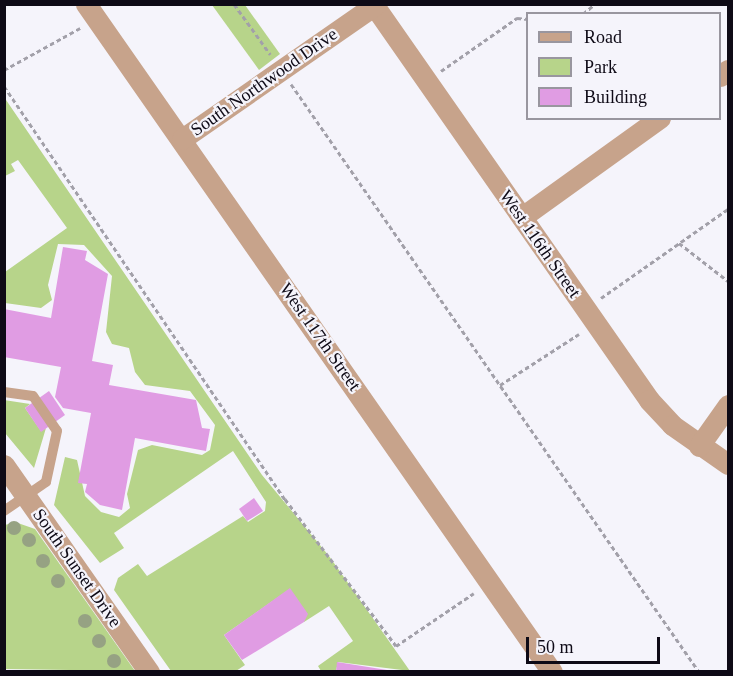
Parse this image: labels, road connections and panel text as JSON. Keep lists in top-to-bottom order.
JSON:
{
  "streets": {
    "street": [
      "South Northwood Drive",
      "West 116th Street",
      "West 117th Street",
      "South Sunset Drive"
    ]
  },
  "crossings": [
    ["South Northwood Drive", "West 116th Street"],
    ["South Northwood Drive", "West 117th Street"]
  ],
  "legend": ["Road", "Park", "Building"],
  "scale_bar": "50 m"
}
